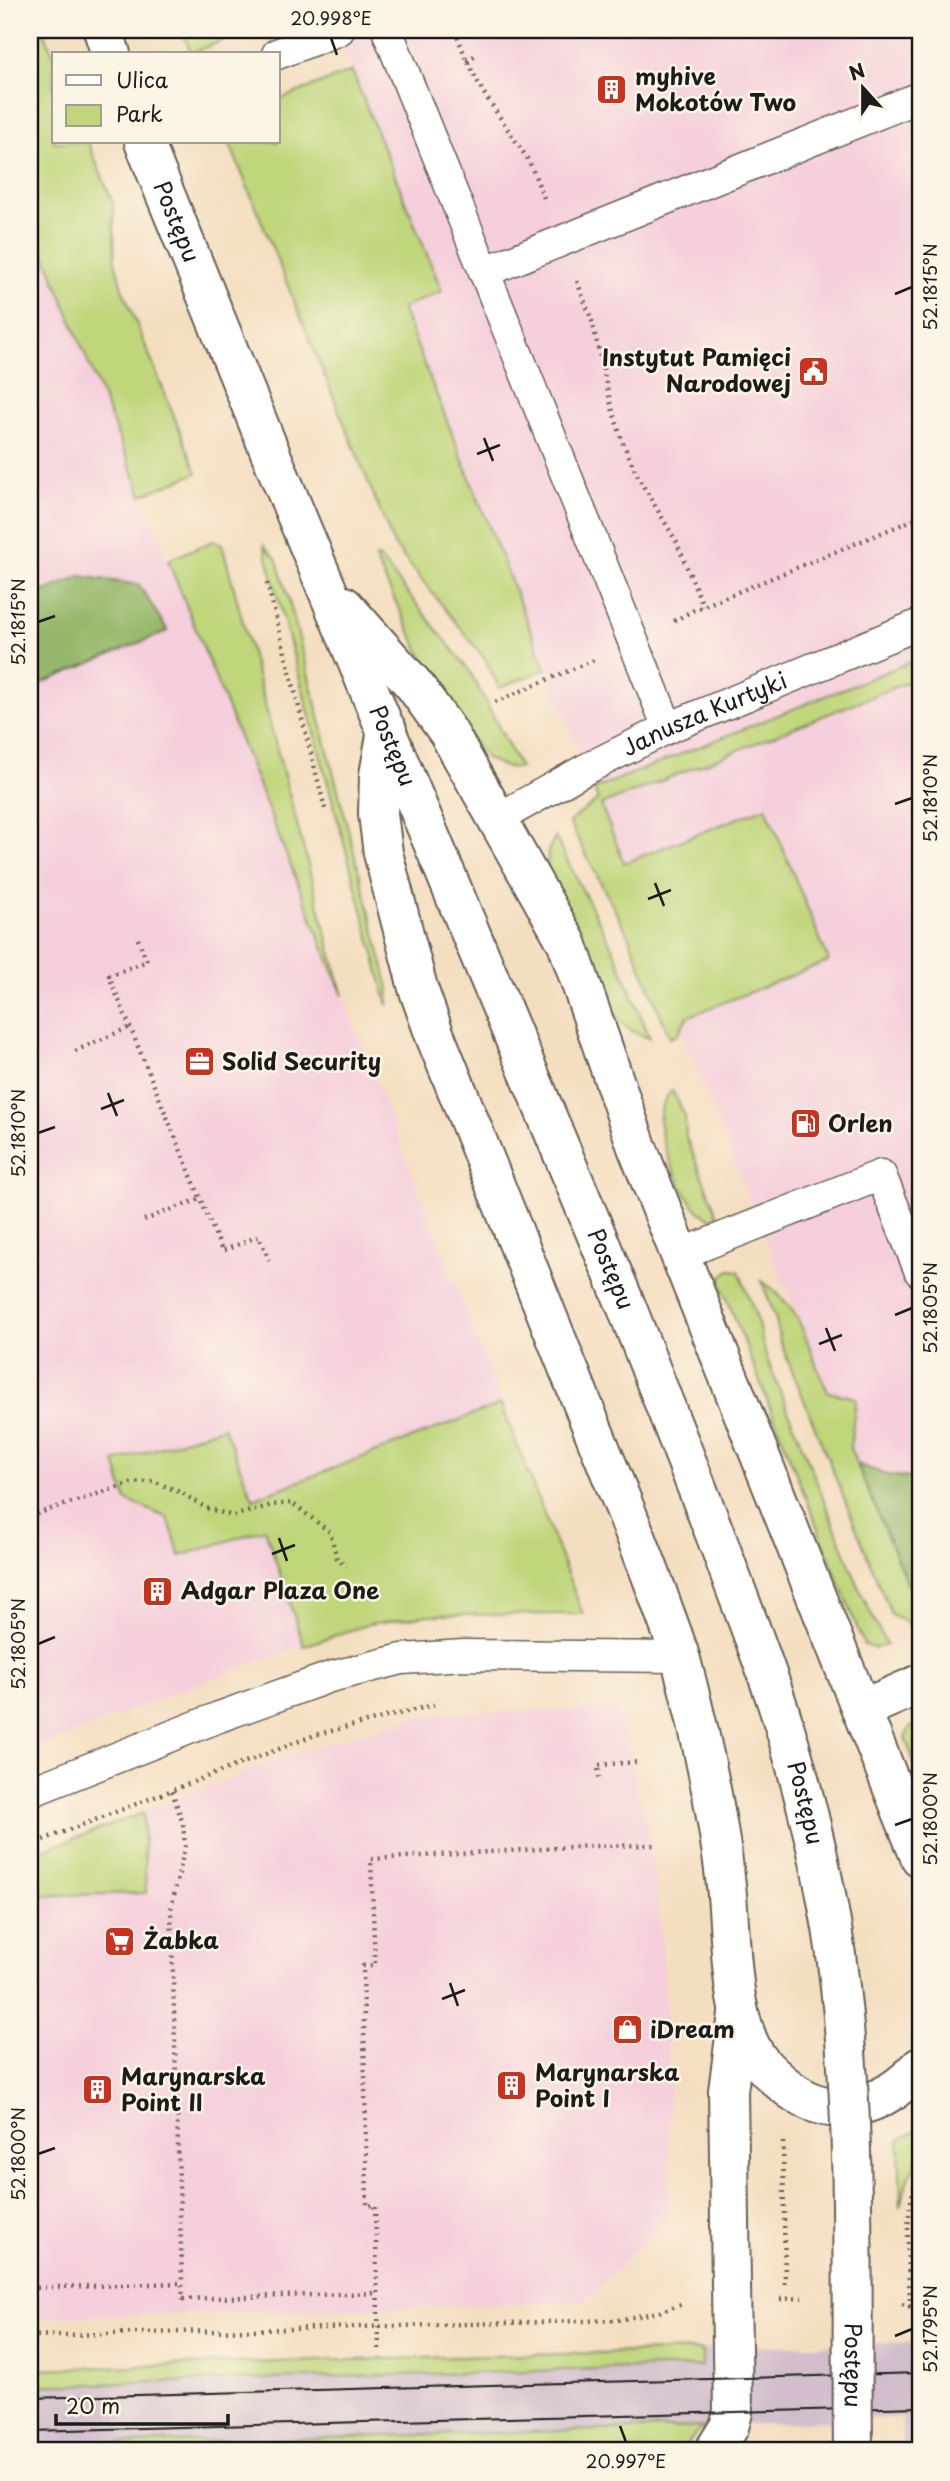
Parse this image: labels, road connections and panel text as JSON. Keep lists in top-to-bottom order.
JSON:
{
  "streets": {
    "street": ["Postępu"],
    "lane": ["Janusza Kurtyki"]
  },
  "places": {
    "building": [
      "myhive Mokotów Two",
      "Adgar Plaza One",
      "Marynarska Point I",
      "Marynarska Point II"
    ],
    "public building": ["Instytut Pamięci Narodowej"],
    "office": ["Solid Security"],
    "fuel station": ["Orlen"],
    "supermarket": ["Żabka"],
    "shop": ["iDream"]
  },
  "legend": ["Ulica", "Park"],
  "scale_bar": "20 m",
  "north": "top",
  "coordinates": [
    "20.998°E",
    "52.1815°N",
    "52.1810°N",
    "52.1805°N",
    "52.1800°N",
    "52.1795°N",
    "20.997°E"
  ]
}
